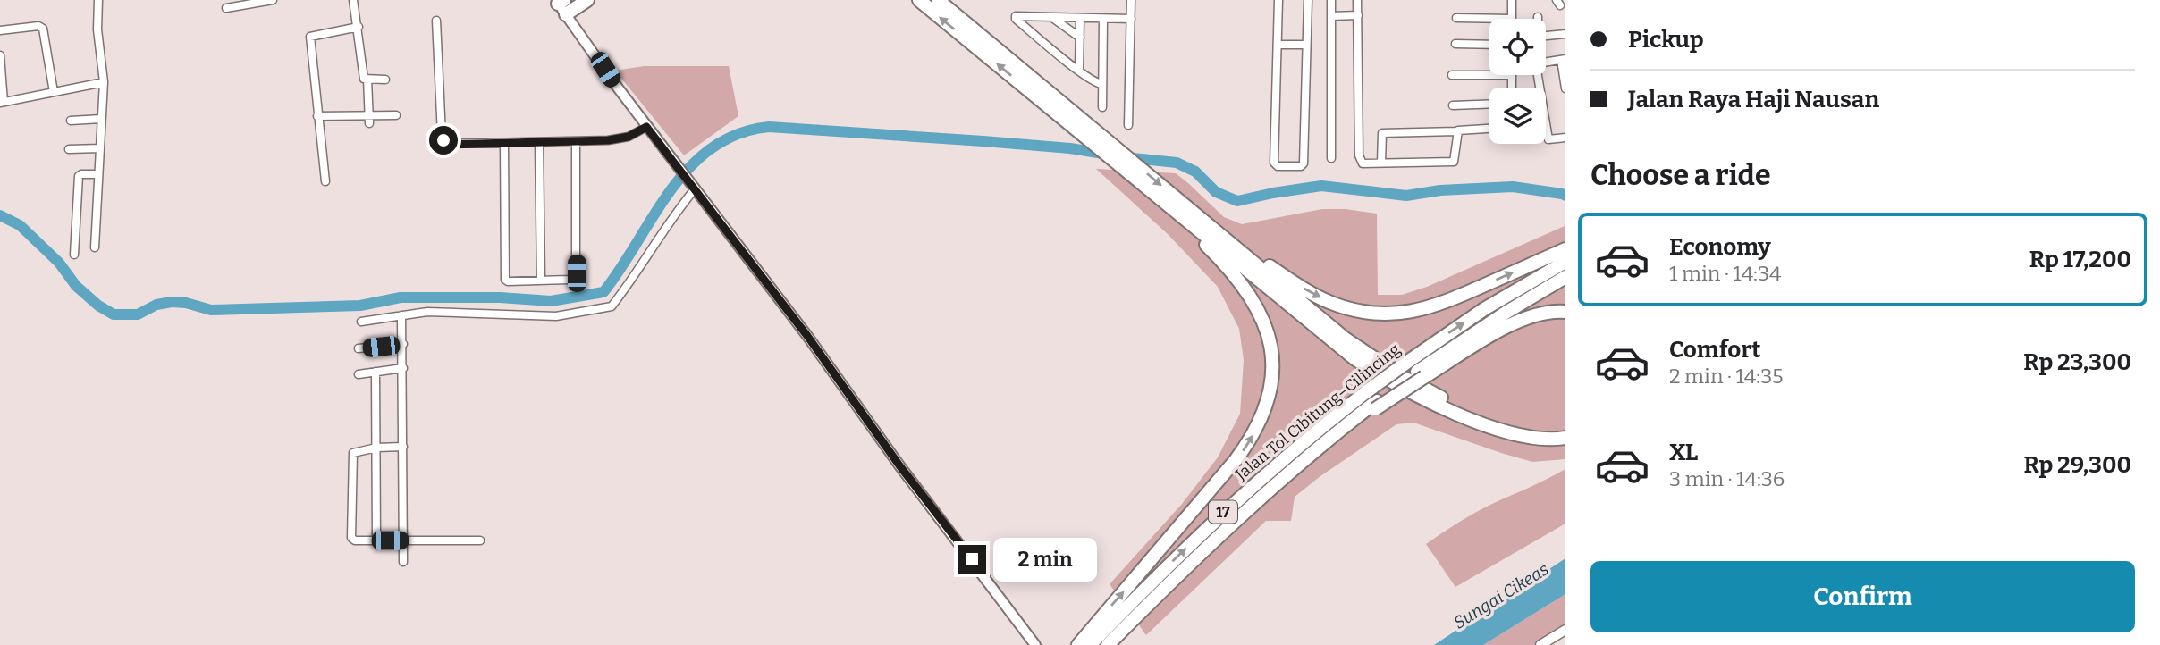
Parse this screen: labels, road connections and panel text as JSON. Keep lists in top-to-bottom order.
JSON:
{
  "streets": {
    "highway": ["Jalan Tol Cibitung–Cilincing", "17"]
  },
  "water": ["Sungai Cikeas"],
  "page": {
    "banner": ["Pickup", "Jalan Raya Haji Nausan"],
    "heading": "Choose a ride",
    "list": [
      {
        "name": "Economy",
        "note": "1 min · 14:34",
        "value": "Rp 17,200"
      },
      {
        "name": "Comfort",
        "note": "2 min · 14:35",
        "value": "Rp 23,300"
      },
      {
        "name": "XL",
        "note": "3 min · 14:36",
        "value": "Rp 29,300"
      }
    ],
    "bubble": "2 min",
    "buttons": "Confirm"
  }
}
